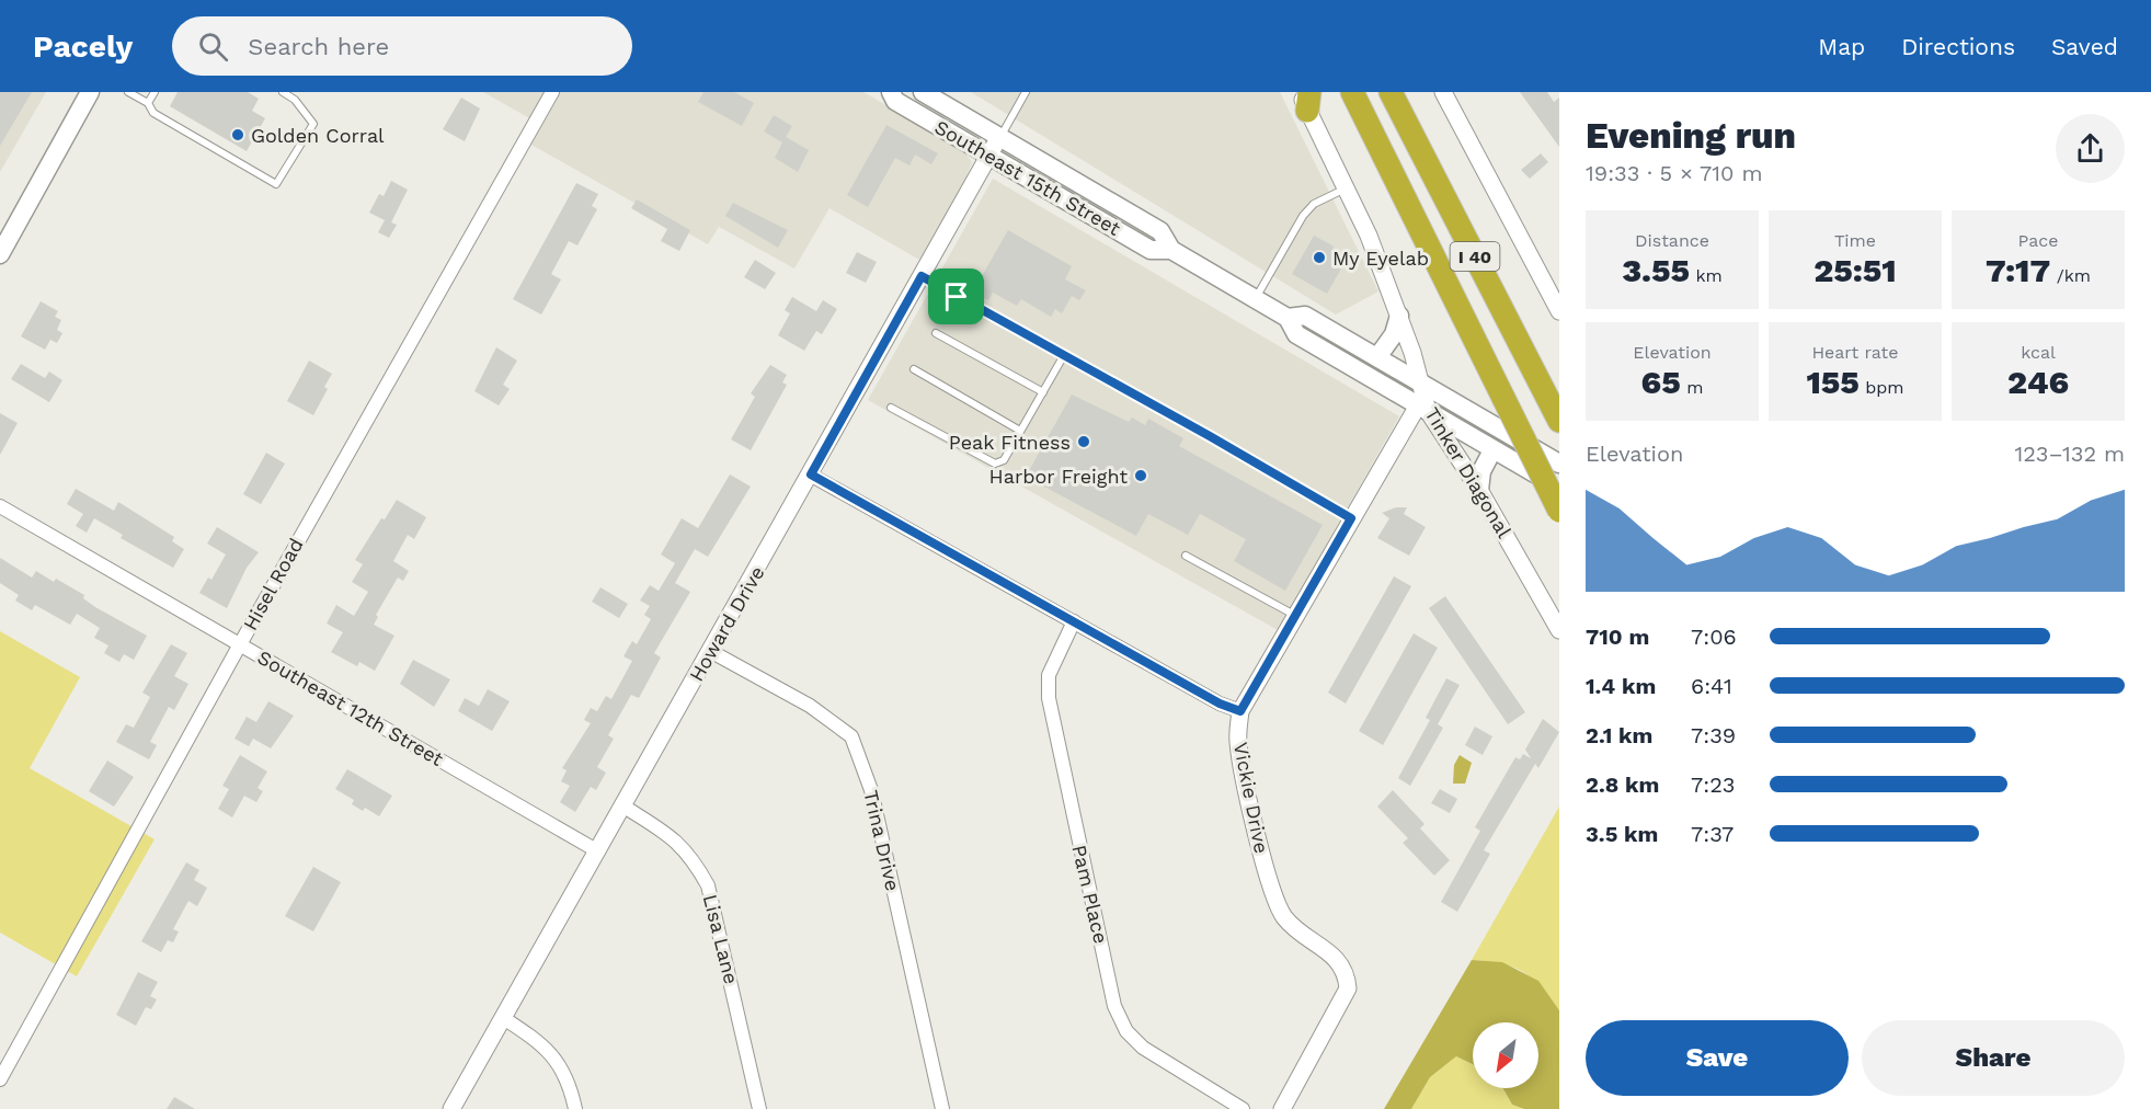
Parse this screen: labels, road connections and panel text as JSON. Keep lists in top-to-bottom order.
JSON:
{
  "streets": {
    "highway": ["I 40"],
    "main road": ["Southeast 15th Street"],
    "street": [
      "Tinker Diagonal",
      "Hisel Road",
      "Howard Drive",
      "Southeast 12th Street",
      "Vickie Drive",
      "Trina Drive",
      "Pam Place",
      "Lisa Lane"
    ]
  },
  "crossings": [
    ["Southeast 15th Street", "Tinker Diagonal"],
    ["Southeast 15th Street", "Howard Drive"],
    ["Southeast 15th Street", "Vickie Drive"],
    ["Tinker Diagonal", "Vickie Drive"],
    ["Hisel Road", "Southeast 12th Street"],
    ["Howard Drive", "Southeast 12th Street"],
    ["Howard Drive", "Trina Drive"],
    ["Howard Drive", "Lisa Lane"]
  ],
  "places": [
    "Golden Corral",
    "My Eyelab",
    "Peak Fitness",
    "Harbor Freight"
  ],
  "north": "bottom left",
  "page": {
    "header": "Pacely",
    "search": "Search here",
    "nav": ["Map", "Directions", "Saved"],
    "heading": ["Evening run", "19:33 · 5 × 710 m"],
    "stats": [
      ["Distance", "3.55 km"],
      ["Time", "25:51"],
      ["Pace", "7:17 /km"],
      ["Elevation", "65 m"],
      ["Heart rate", "155 bpm"],
      ["kcal", "246"]
    ],
    "chart": ["Elevation", "123–132 m"],
    "list": [
      {
        "name": "710 m",
        "note": "7:06"
      },
      {
        "name": "1.4 km",
        "note": "6:41"
      },
      {
        "name": "2.1 km",
        "note": "7:39"
      },
      {
        "name": "2.8 km",
        "note": "7:23"
      },
      {
        "name": "3.5 km",
        "note": "7:37"
      }
    ],
    "buttons": ["Save", "Share"]
  }
}
